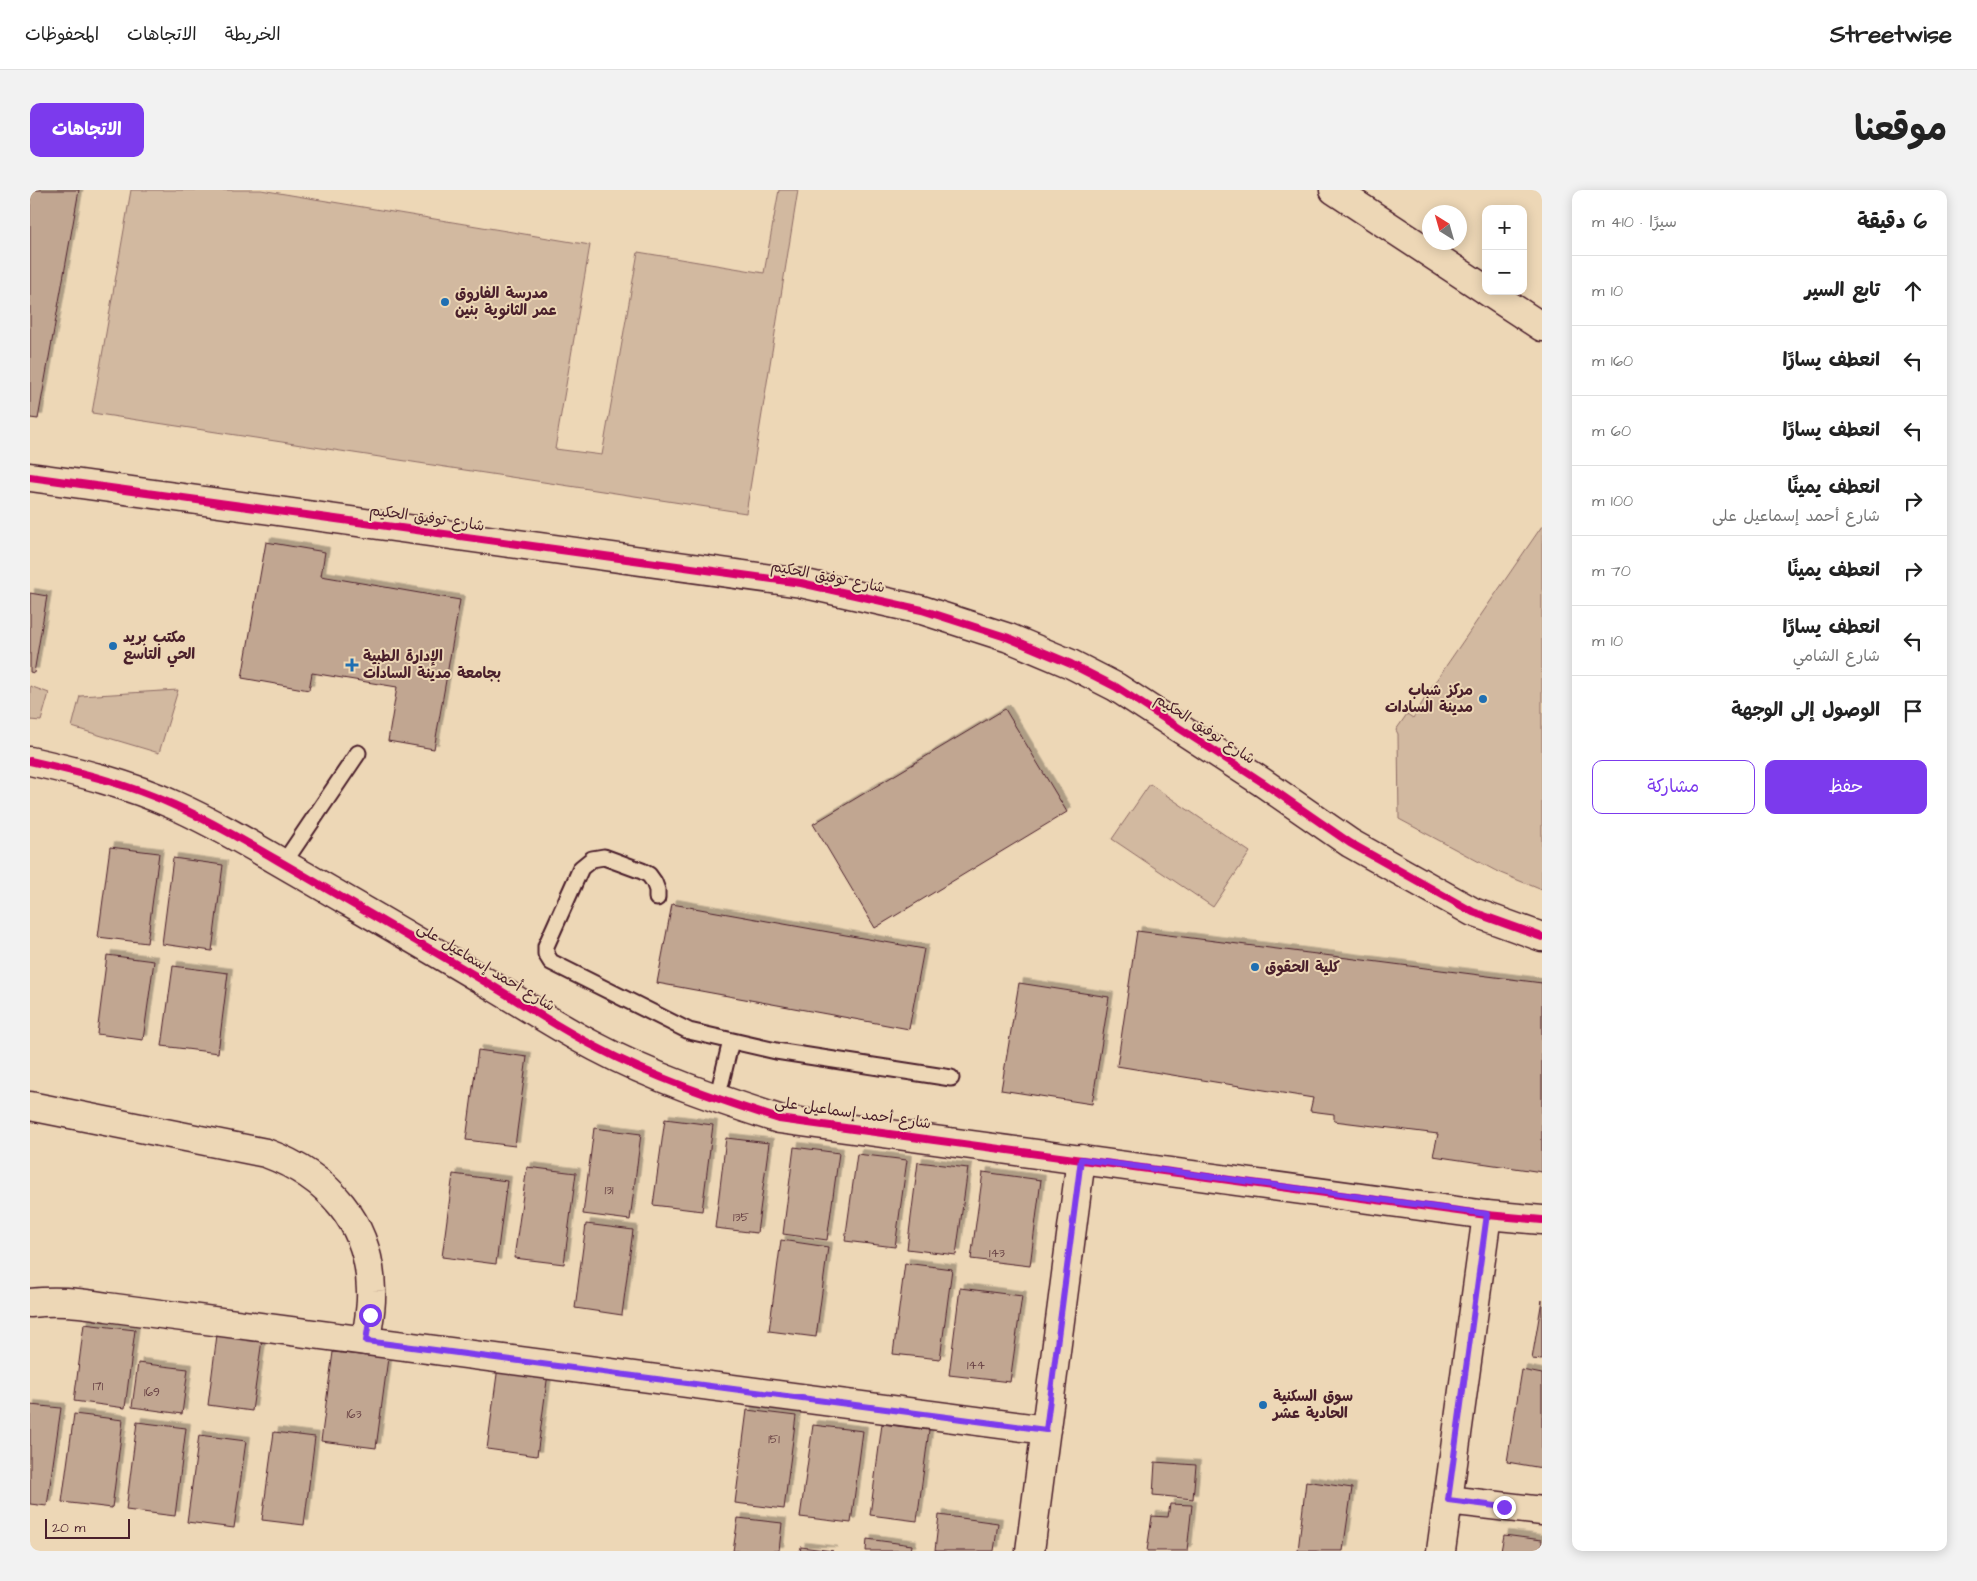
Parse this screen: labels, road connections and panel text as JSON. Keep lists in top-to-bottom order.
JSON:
{
  "streets": {
    "street": ["شارع توفيق الحكيم", "شارع أحمد إسماعيل على"]
  },
  "places": {
    "other": [
      "مدرسة الفاروق عمر الثانوية بنين",
      "مكتب بريد الحي التاسع",
      "مركز شباب مدينة السادات",
      "كلية الحقوق",
      "سوق السكنية الحادية عشر"
    ],
    "health": ["الإدارة الطبية بجامعة مدينة السادات"]
  },
  "house_numbers": [
    "131",
    "135",
    "143",
    "144",
    "171",
    "169",
    "163",
    "151"
  ],
  "scale_bar": "20 m",
  "north": "top left",
  "page": {
    "header": "Streetwise",
    "nav": ["الخريطة", "الاتجاهات", "المحفوظات"],
    "title": "موقعنا",
    "buttons": [
      "الاتجاهات",
      ["حفظ", "مشاركة"]
    ],
    "heading": ["6 دقيقة", "سيرًا · 410 m"],
    "map_buttons": ["+", "−"],
    "list": [
      ["تابع السير", "10 m"],
      ["انعطف يسارًا", "160 m"],
      ["انعطف يسارًا", "60 m"],
      ["انعطف يمينًا", "شارع أحمد إسماعيل على", "100 m"],
      ["انعطف يمينًا", "70 m"],
      ["انعطف يسارًا", "شارع الشامي", "10 m"],
      "الوصول إلى الوجهة"
    ],
    "scale": "20 m"
  }
}
